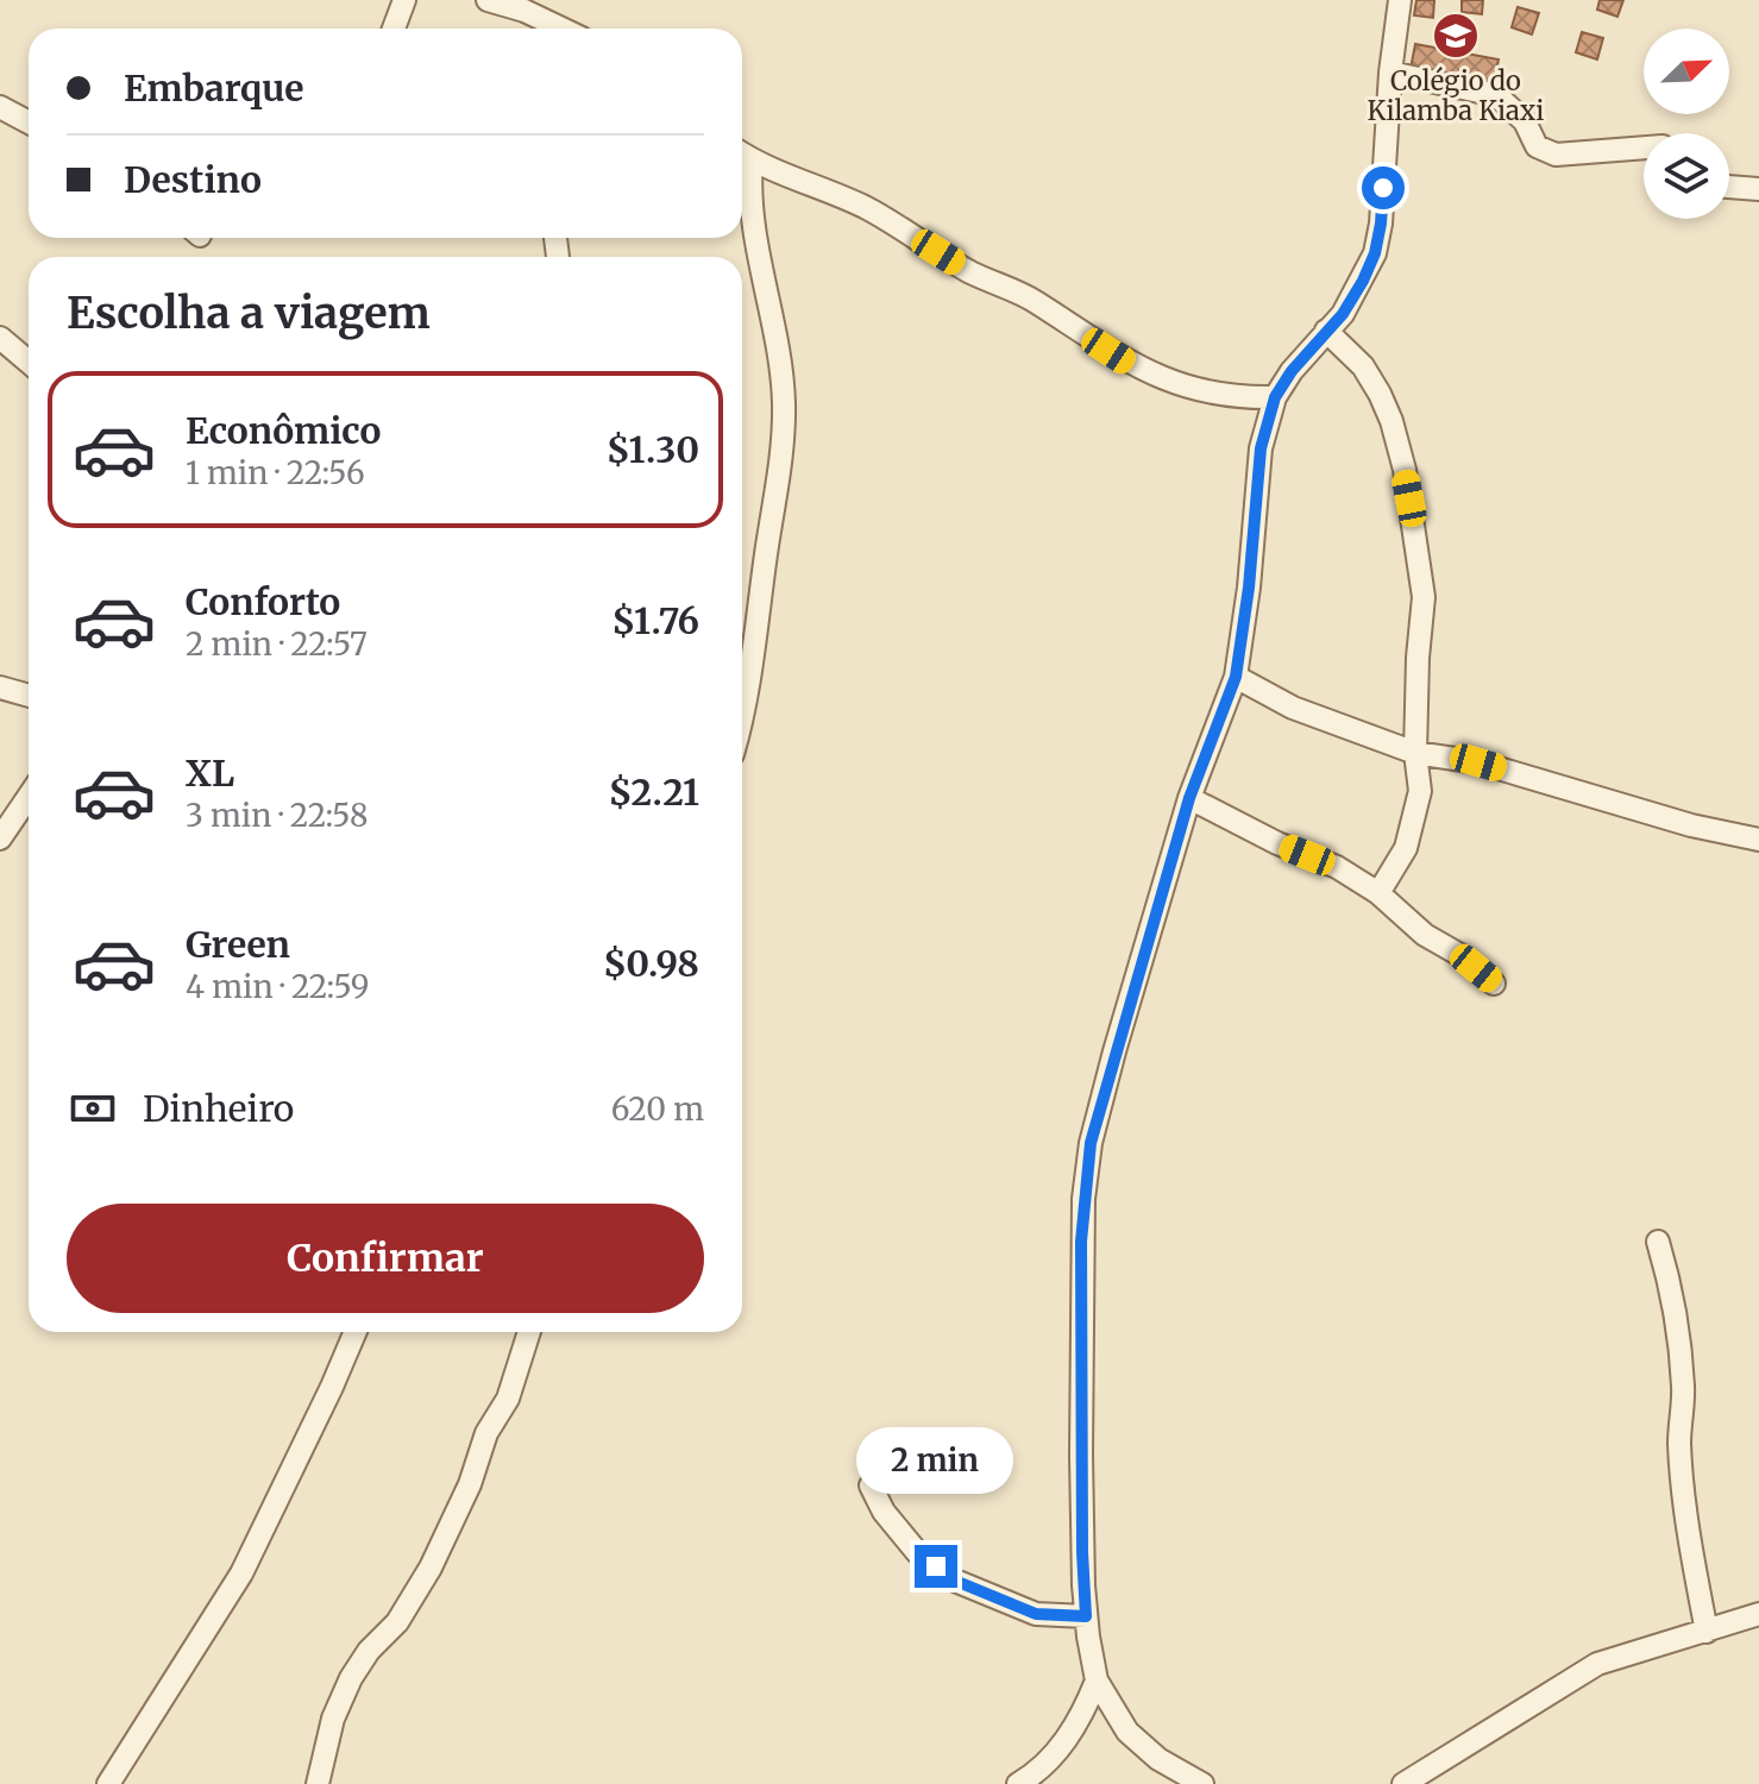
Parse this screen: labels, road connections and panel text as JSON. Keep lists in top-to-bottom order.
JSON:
{
  "places": {
    "school or university": ["Colégio do Kilamba Kiaxi"]
  },
  "north": "top right",
  "page": {
    "banner": ["Embarque", "Destino"],
    "heading": "Escolha a viagem",
    "list": [
      {
        "name": "Econômico",
        "note": "1 min · 22:56",
        "value": "$1.30"
      },
      {
        "name": "Conforto",
        "note": "2 min · 22:57",
        "value": "$1.76"
      },
      {
        "name": "XL",
        "note": "3 min · 22:58",
        "value": "$2.21"
      },
      {
        "name": "Green",
        "note": "4 min · 22:59",
        "value": "$0.98"
      }
    ],
    "pay": ["Dinheiro", "620 m"],
    "buttons": "Confirmar",
    "bubble": "2 min"
  }
}
